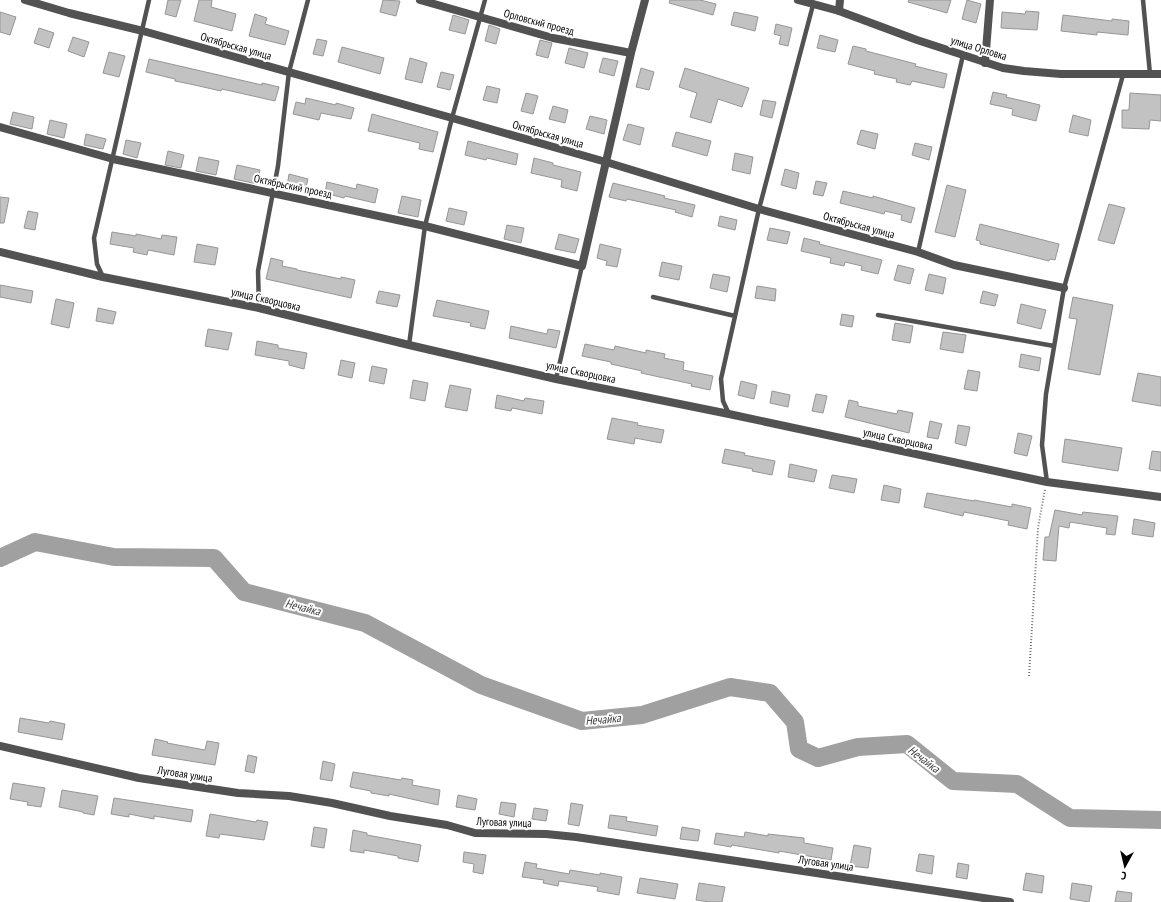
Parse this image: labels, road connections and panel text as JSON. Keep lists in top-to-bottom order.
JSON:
{
  "streets": {
    "street": [
      "Орловский проезд",
      "Октябрьская улица",
      "улица Орловка",
      "Октябрьский проезд",
      "улица Скворцовка",
      "Луговая улица"
    ]
  },
  "water": ["Нечайка"],
  "north": "bottom"
}
